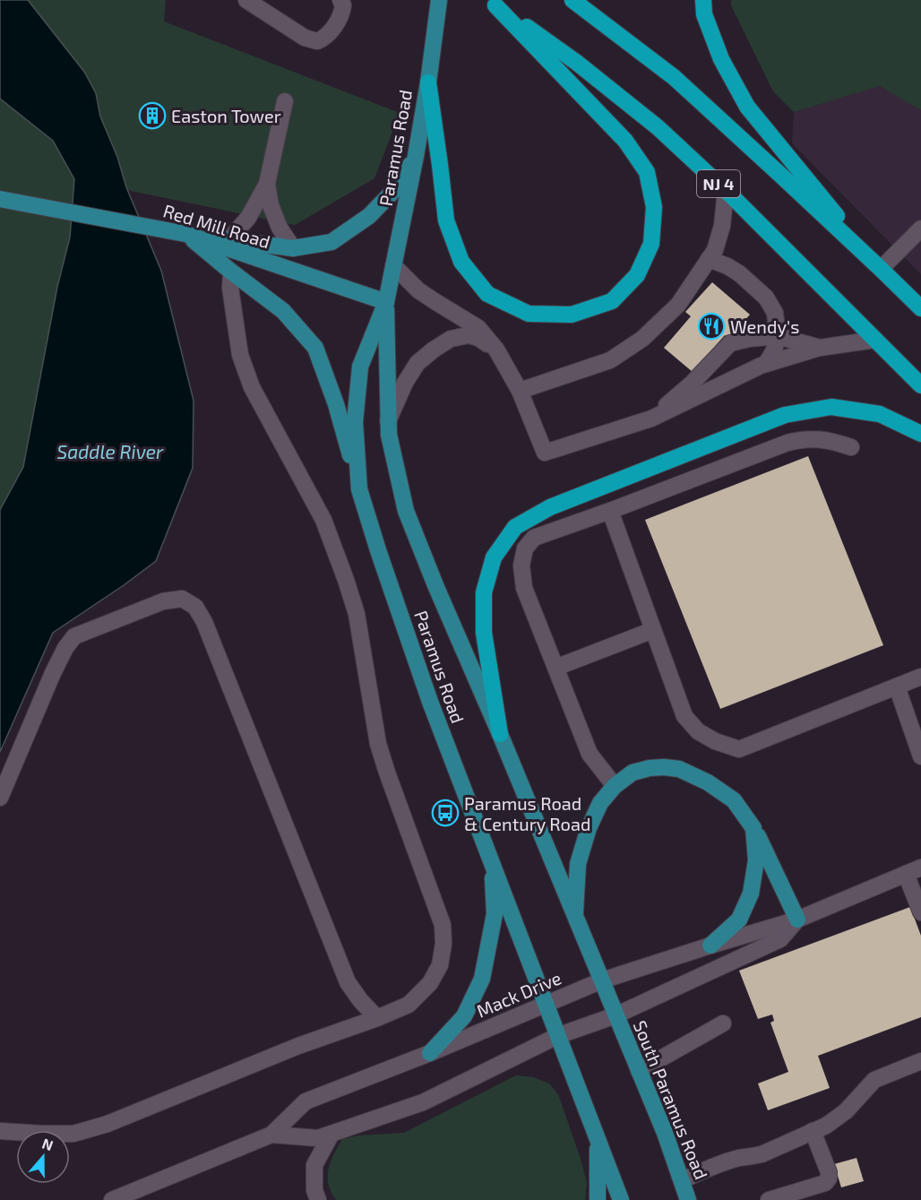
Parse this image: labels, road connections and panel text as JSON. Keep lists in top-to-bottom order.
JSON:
{
  "streets": {
    "highway": ["NJ 4"],
    "main road": ["Paramus Road", "Red Mill Road", "South Paramus Road"],
    "lane": ["Mack Drive"]
  },
  "crossings": [
    ["Paramus Road", "Red Mill Road"],
    ["Paramus Road", "Mack Drive"],
    ["Paramus Road", "South Paramus Road"],
    ["Mack Drive", "South Paramus Road"]
  ],
  "water": ["Saddle River"],
  "places": {
    "building": ["Easton Tower"],
    "restaurant": ["Wendy's"],
    "bus stop": ["Paramus Road & Century Road"]
  },
  "north": "top"
}
